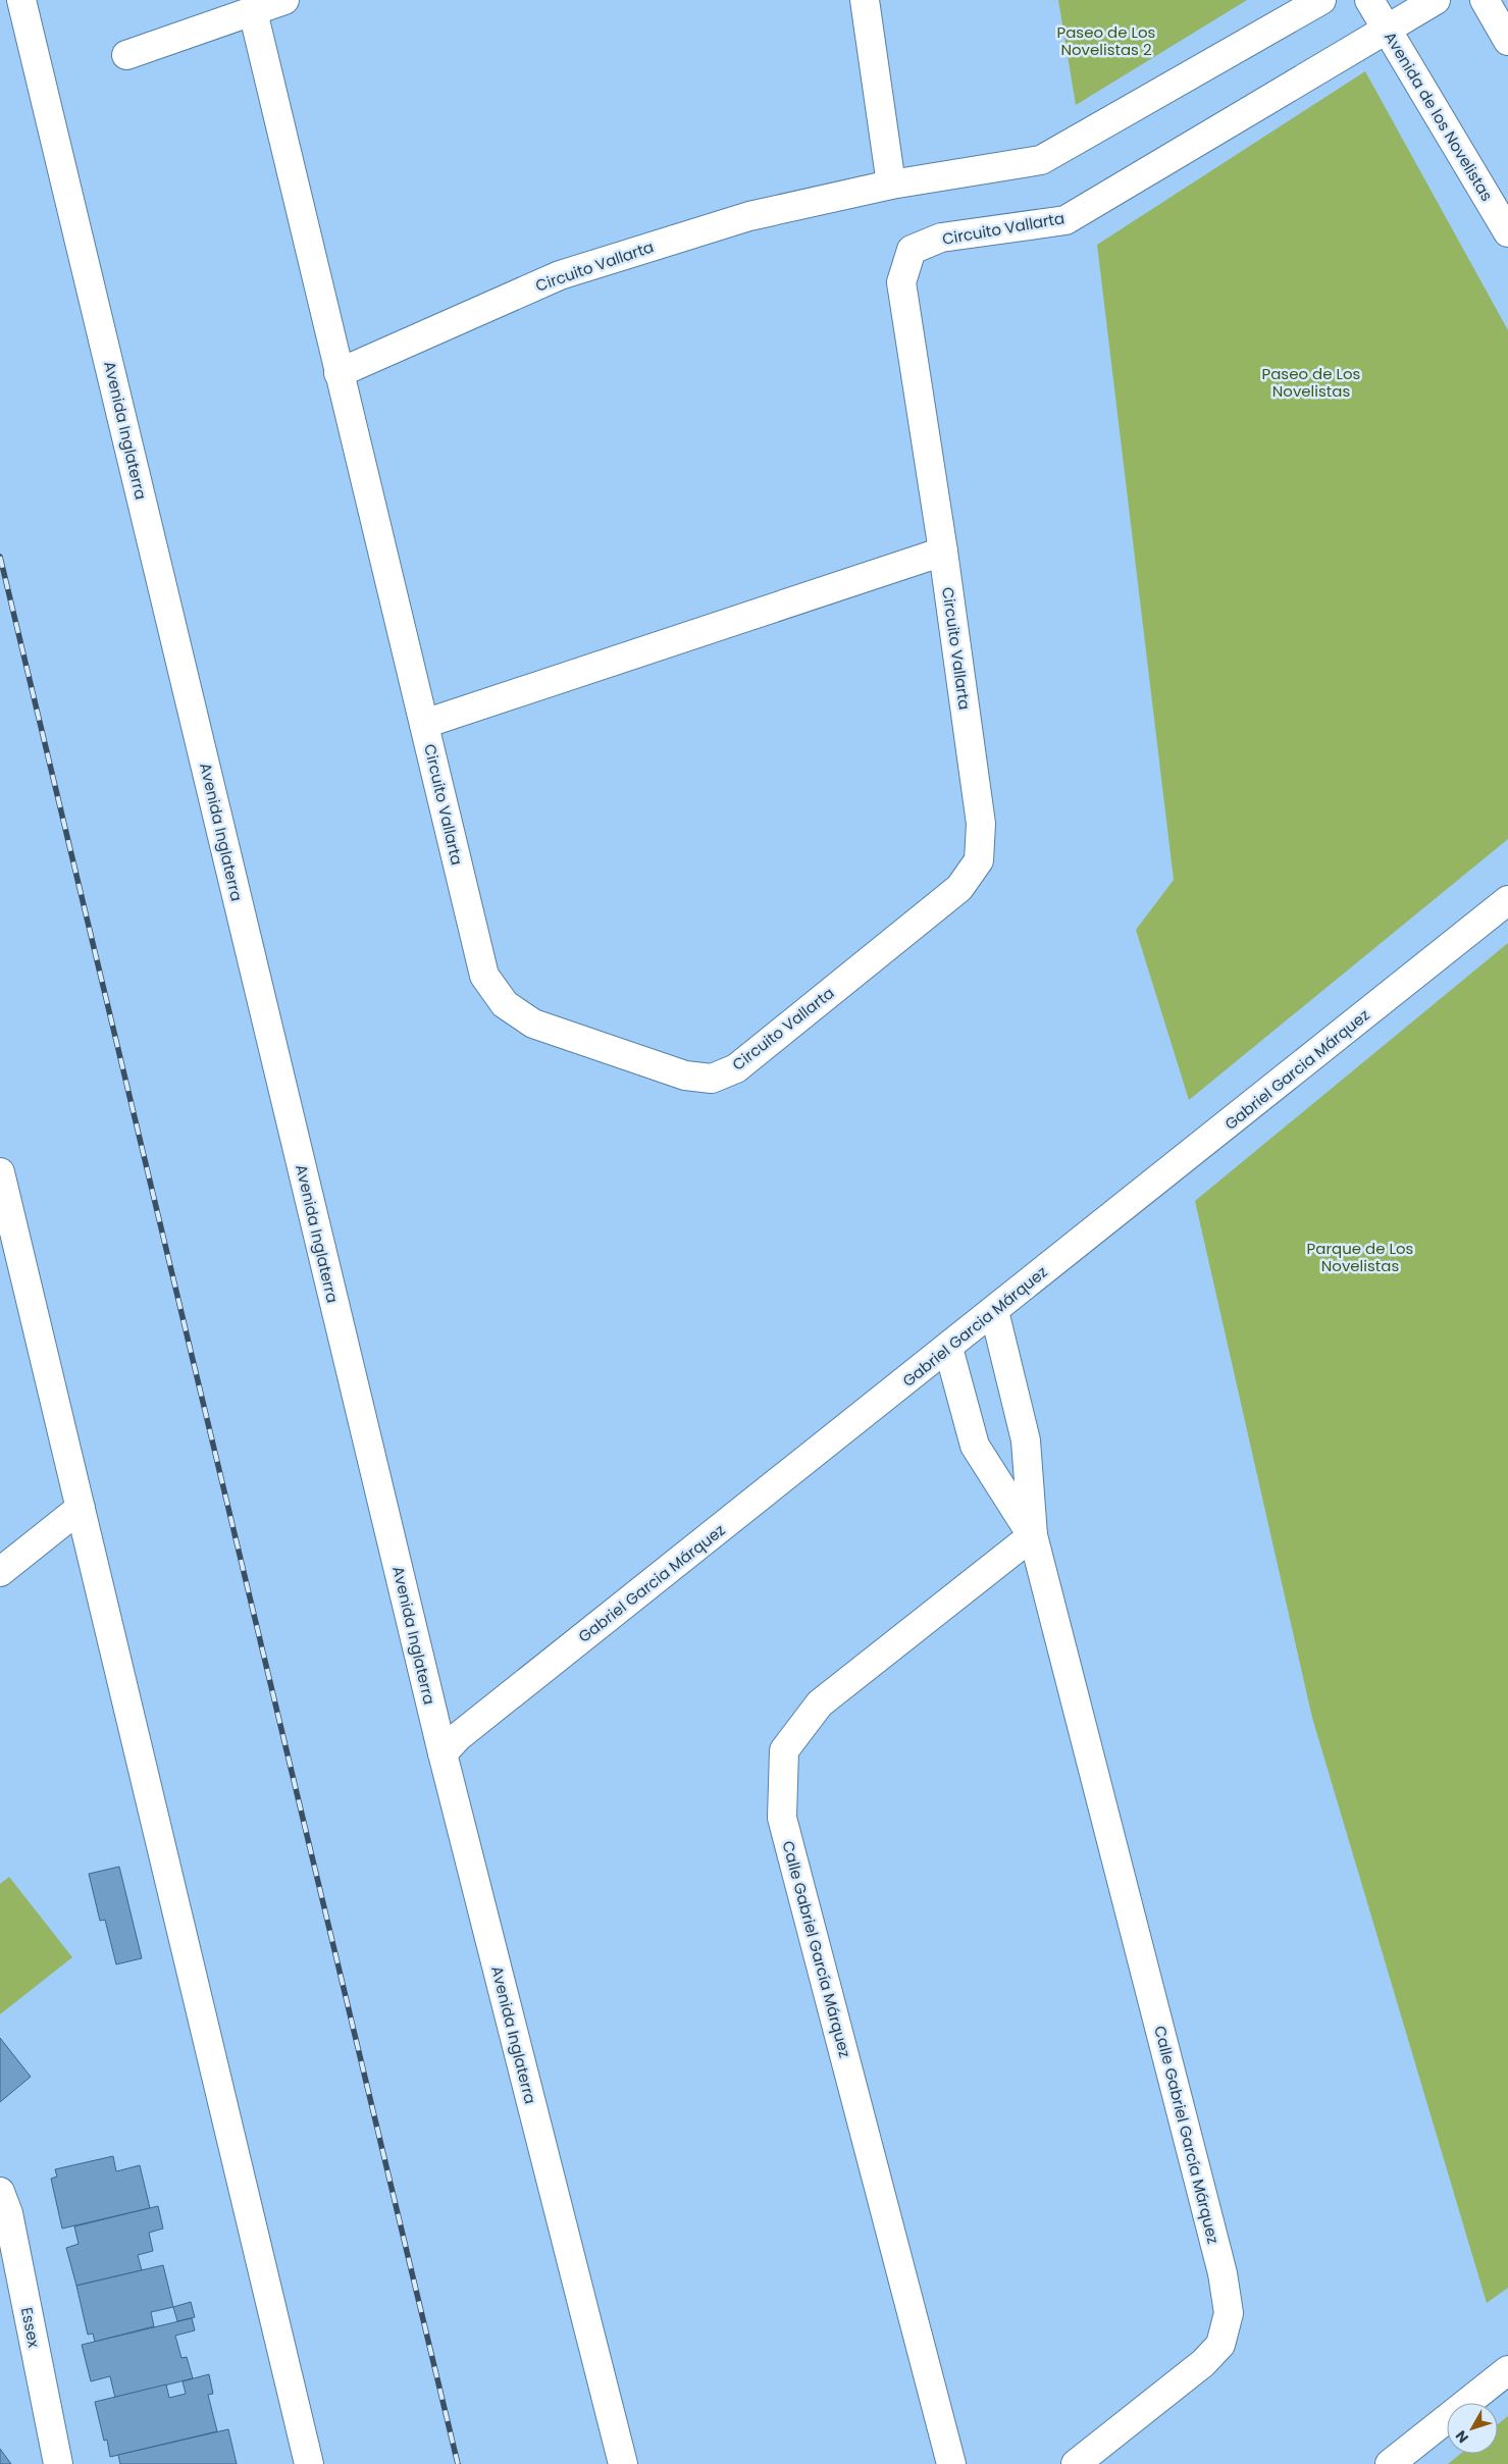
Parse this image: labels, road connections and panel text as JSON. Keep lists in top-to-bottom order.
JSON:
{
  "streets": {
    "street": [
      "Avenida de los Novelistas",
      "Circuito Vallarta",
      "Avenida Inglaterra",
      "Gabriel Garcia Márquez",
      "Calle Gabriel García Márquez",
      "Essex"
    ]
  },
  "crossings": [
    ["Avenida de los Novelistas", "Circuito Vallarta"],
    ["Avenida Inglaterra", "Gabriel Garcia Márquez"],
    ["Gabriel Garcia Márquez", "Calle Gabriel García Márquez"]
  ],
  "parks": ["Paseo de Los Novelistas 2", "Paseo de Los Novelistas", "Parque de Los Novelistas"],
  "north": "bottom left"
}
